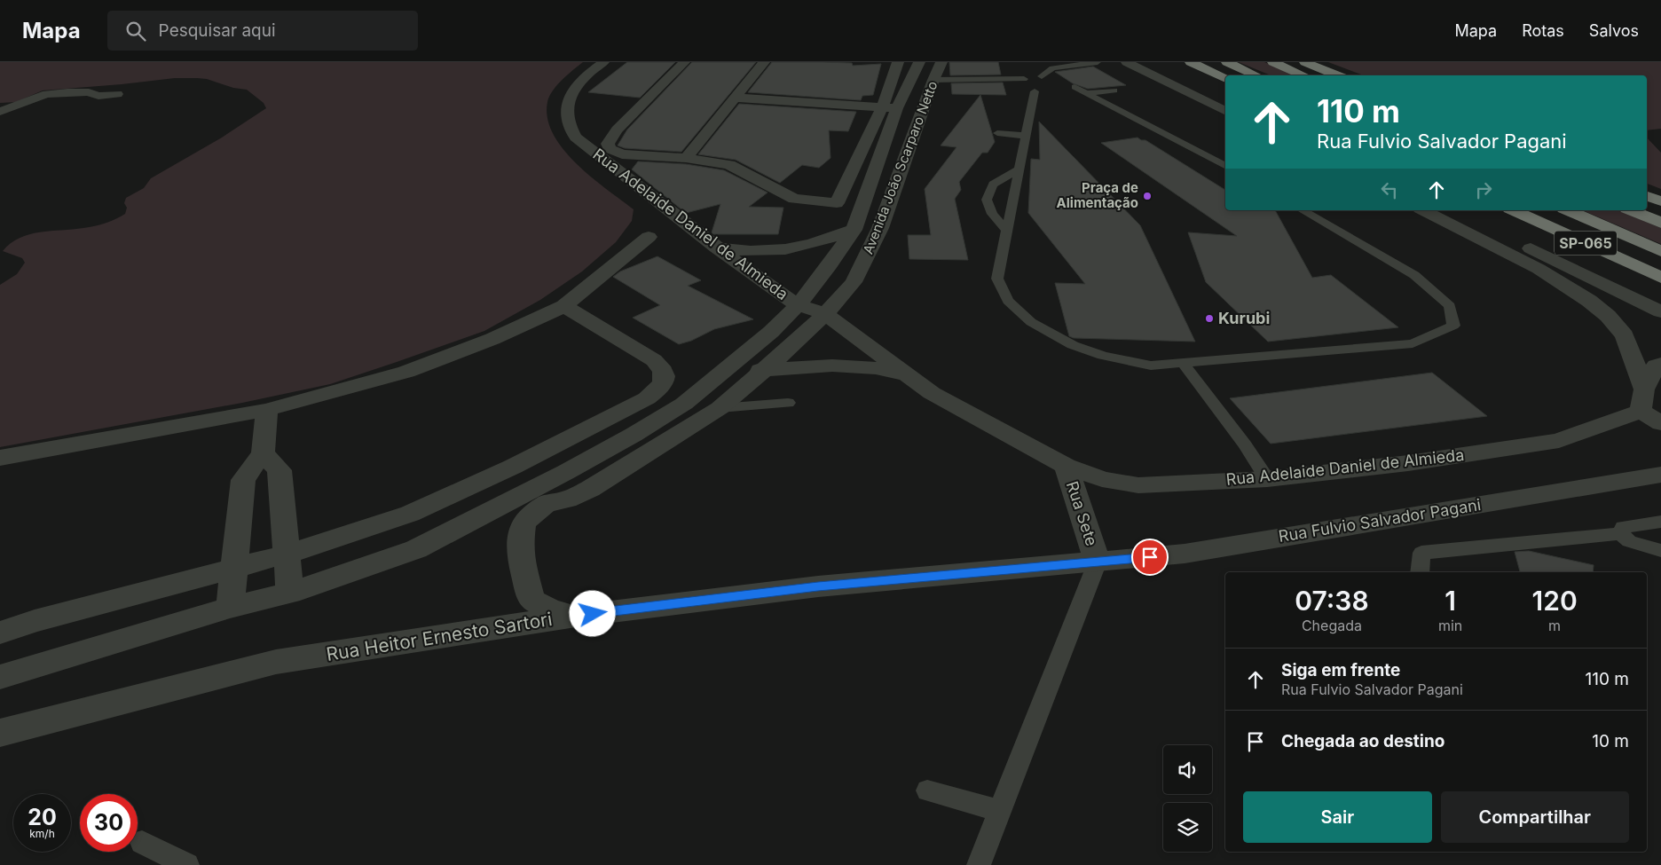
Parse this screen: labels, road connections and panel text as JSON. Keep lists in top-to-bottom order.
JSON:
{
  "streets": {
    "highway": ["SP-065"],
    "street": [
      "Avenida João Scarparo Netto",
      "Rua Adelaide Daniel de Almieda",
      "Rua Sete",
      "Rua Fulvio Salvador Pagani",
      "Rua Heitor Ernesto Sartori"
    ]
  },
  "crossings": [
    ["Avenida João Scarparo Netto", "Rua Adelaide Daniel de Almieda"],
    ["Rua Adelaide Daniel de Almieda", "Rua Sete"],
    ["Rua Sete", "Rua Fulvio Salvador Pagani"],
    ["Rua Sete", "Rua Heitor Ernesto Sartori"],
    ["Rua Fulvio Salvador Pagani", "Rua Heitor Ernesto Sartori"]
  ],
  "places": ["Praça de Alimentação", "Kurubi"],
  "page": {
    "header": "Mapa",
    "search": "Pesquisar aqui",
    "nav": ["Mapa", "Rotas", "Salvos"],
    "turn": ["110 m", "Rua Fulvio Salvador Pagani"],
    "eta": [
      "07:38",
      "Chegada",
      "1",
      "min",
      "120",
      "m"
    ],
    "list": [
      {
        "name": "Siga em frente",
        "note": "Rua Fulvio Salvador Pagani",
        "value": "110 m"
      },
      {
        "name": "Chegada ao destino",
        "value": "10 m"
      }
    ],
    "buttons": ["Sair", "Compartilhar"],
    "speed": "20 km/h",
    "limit": "30"
  }
}
